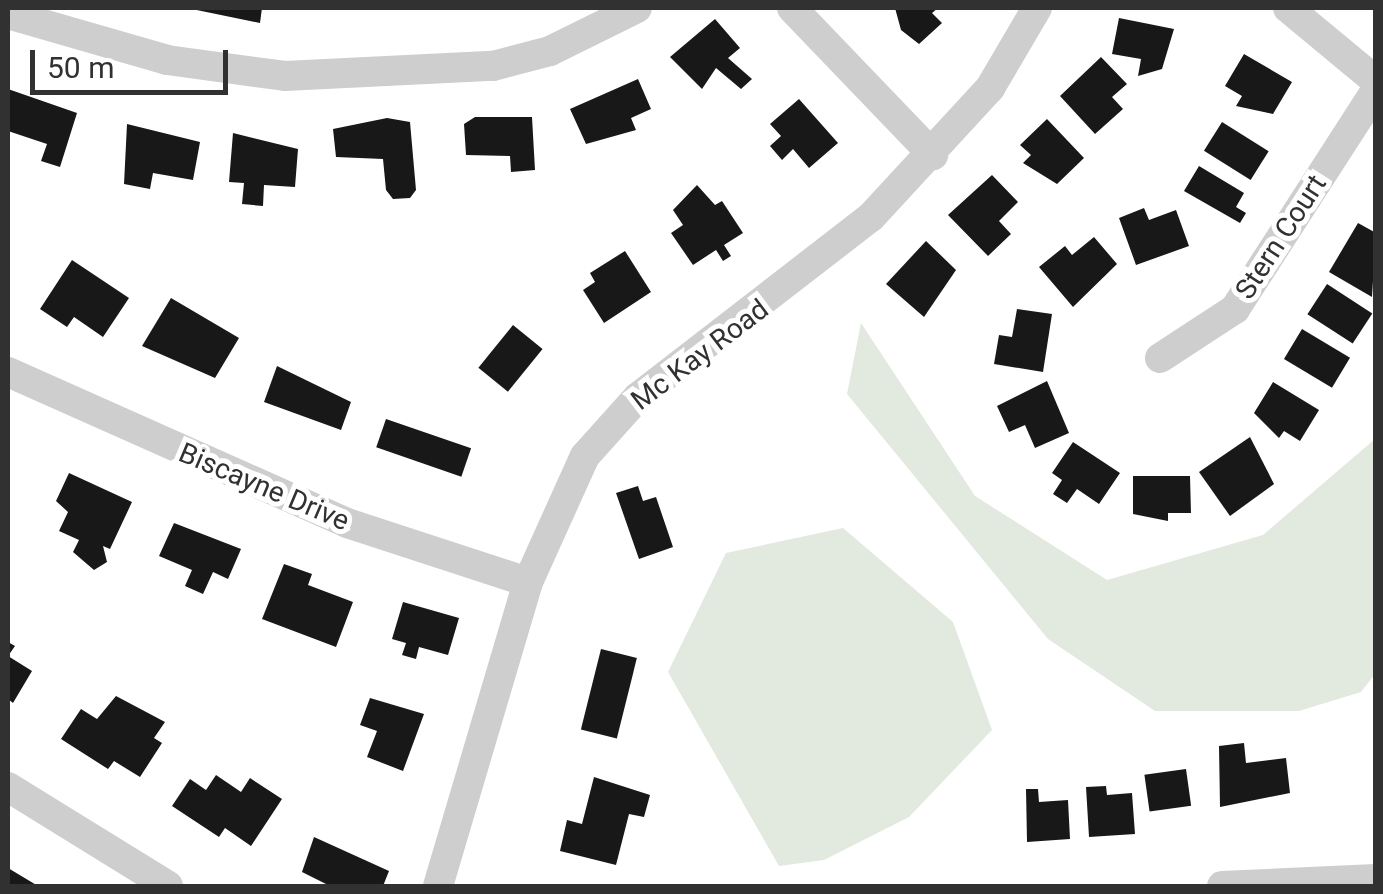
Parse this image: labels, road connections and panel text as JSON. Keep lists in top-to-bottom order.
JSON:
{
  "streets": {
    "street": ["Stern Court", "Mc Kay Road", "Biscayne Drive"]
  },
  "crossings": [
    ["Mc Kay Road", "Biscayne Drive"]
  ],
  "scale_bar": "50 m"
}
